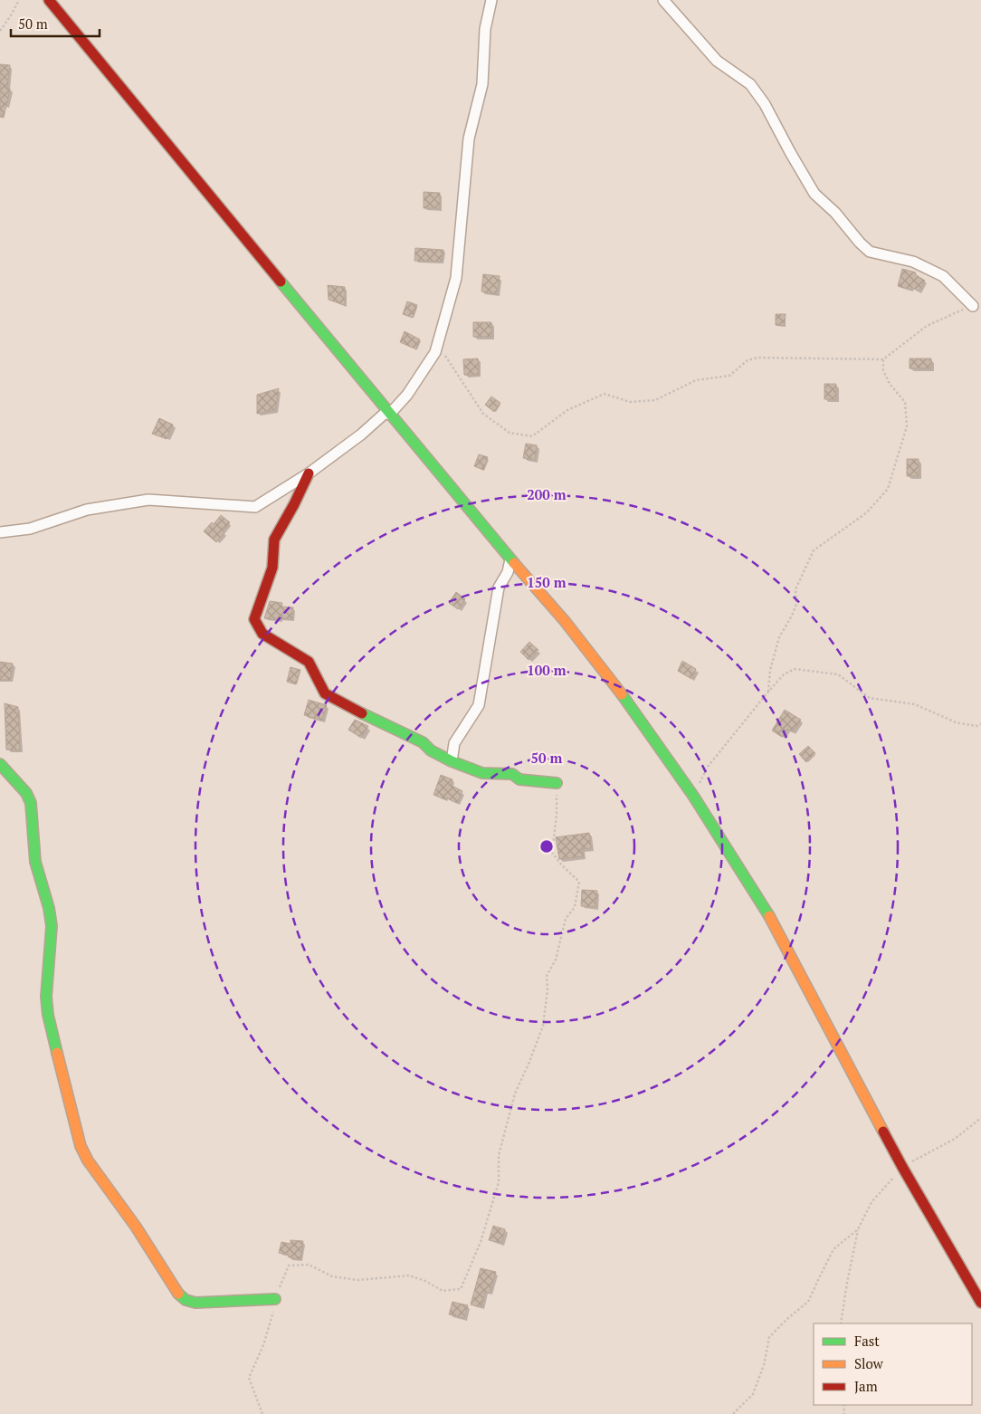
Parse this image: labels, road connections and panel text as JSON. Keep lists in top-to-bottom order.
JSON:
{
  "legend": ["Fast", "Slow", "Jam"],
  "scale_bar": "50 m",
  "rings": [
    "200 m",
    "150 m",
    "100 m",
    "50 m"
  ]
}
